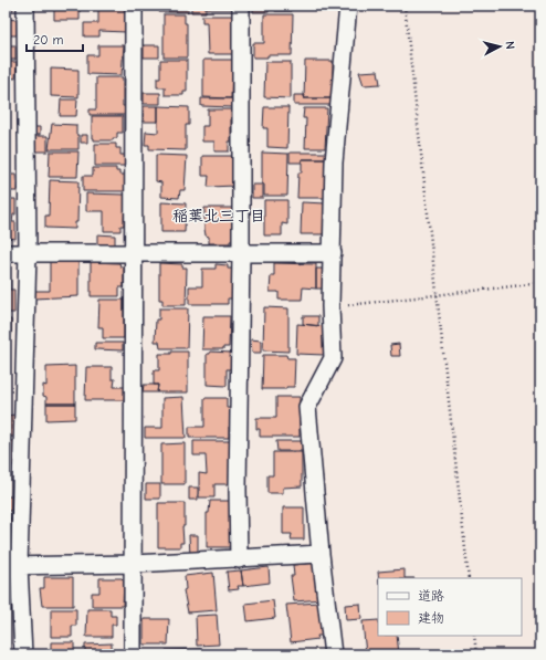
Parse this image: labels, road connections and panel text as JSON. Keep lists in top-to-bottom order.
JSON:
{
  "districts": ["稲葉北三丁目"],
  "legend": ["道路", "建物"],
  "scale_bar": "20 m",
  "north": "right"
}
